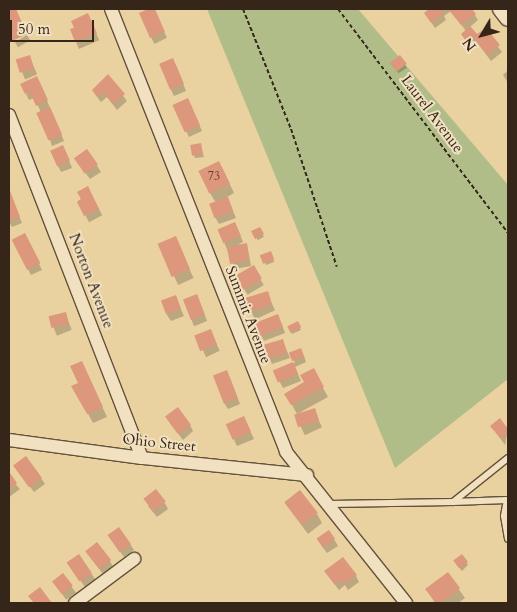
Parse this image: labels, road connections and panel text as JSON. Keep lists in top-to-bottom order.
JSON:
{
  "streets": {
    "street": ["Norton Avenue", "Summit Avenue", "Ohio Street"],
    "path": ["Laurel Avenue"]
  },
  "crossings": [
    ["Norton Avenue", "Ohio Street"],
    ["Summit Avenue", "Ohio Street"]
  ],
  "house_numbers": ["73"],
  "scale_bar": "50 m",
  "north": "bottom left"
}
